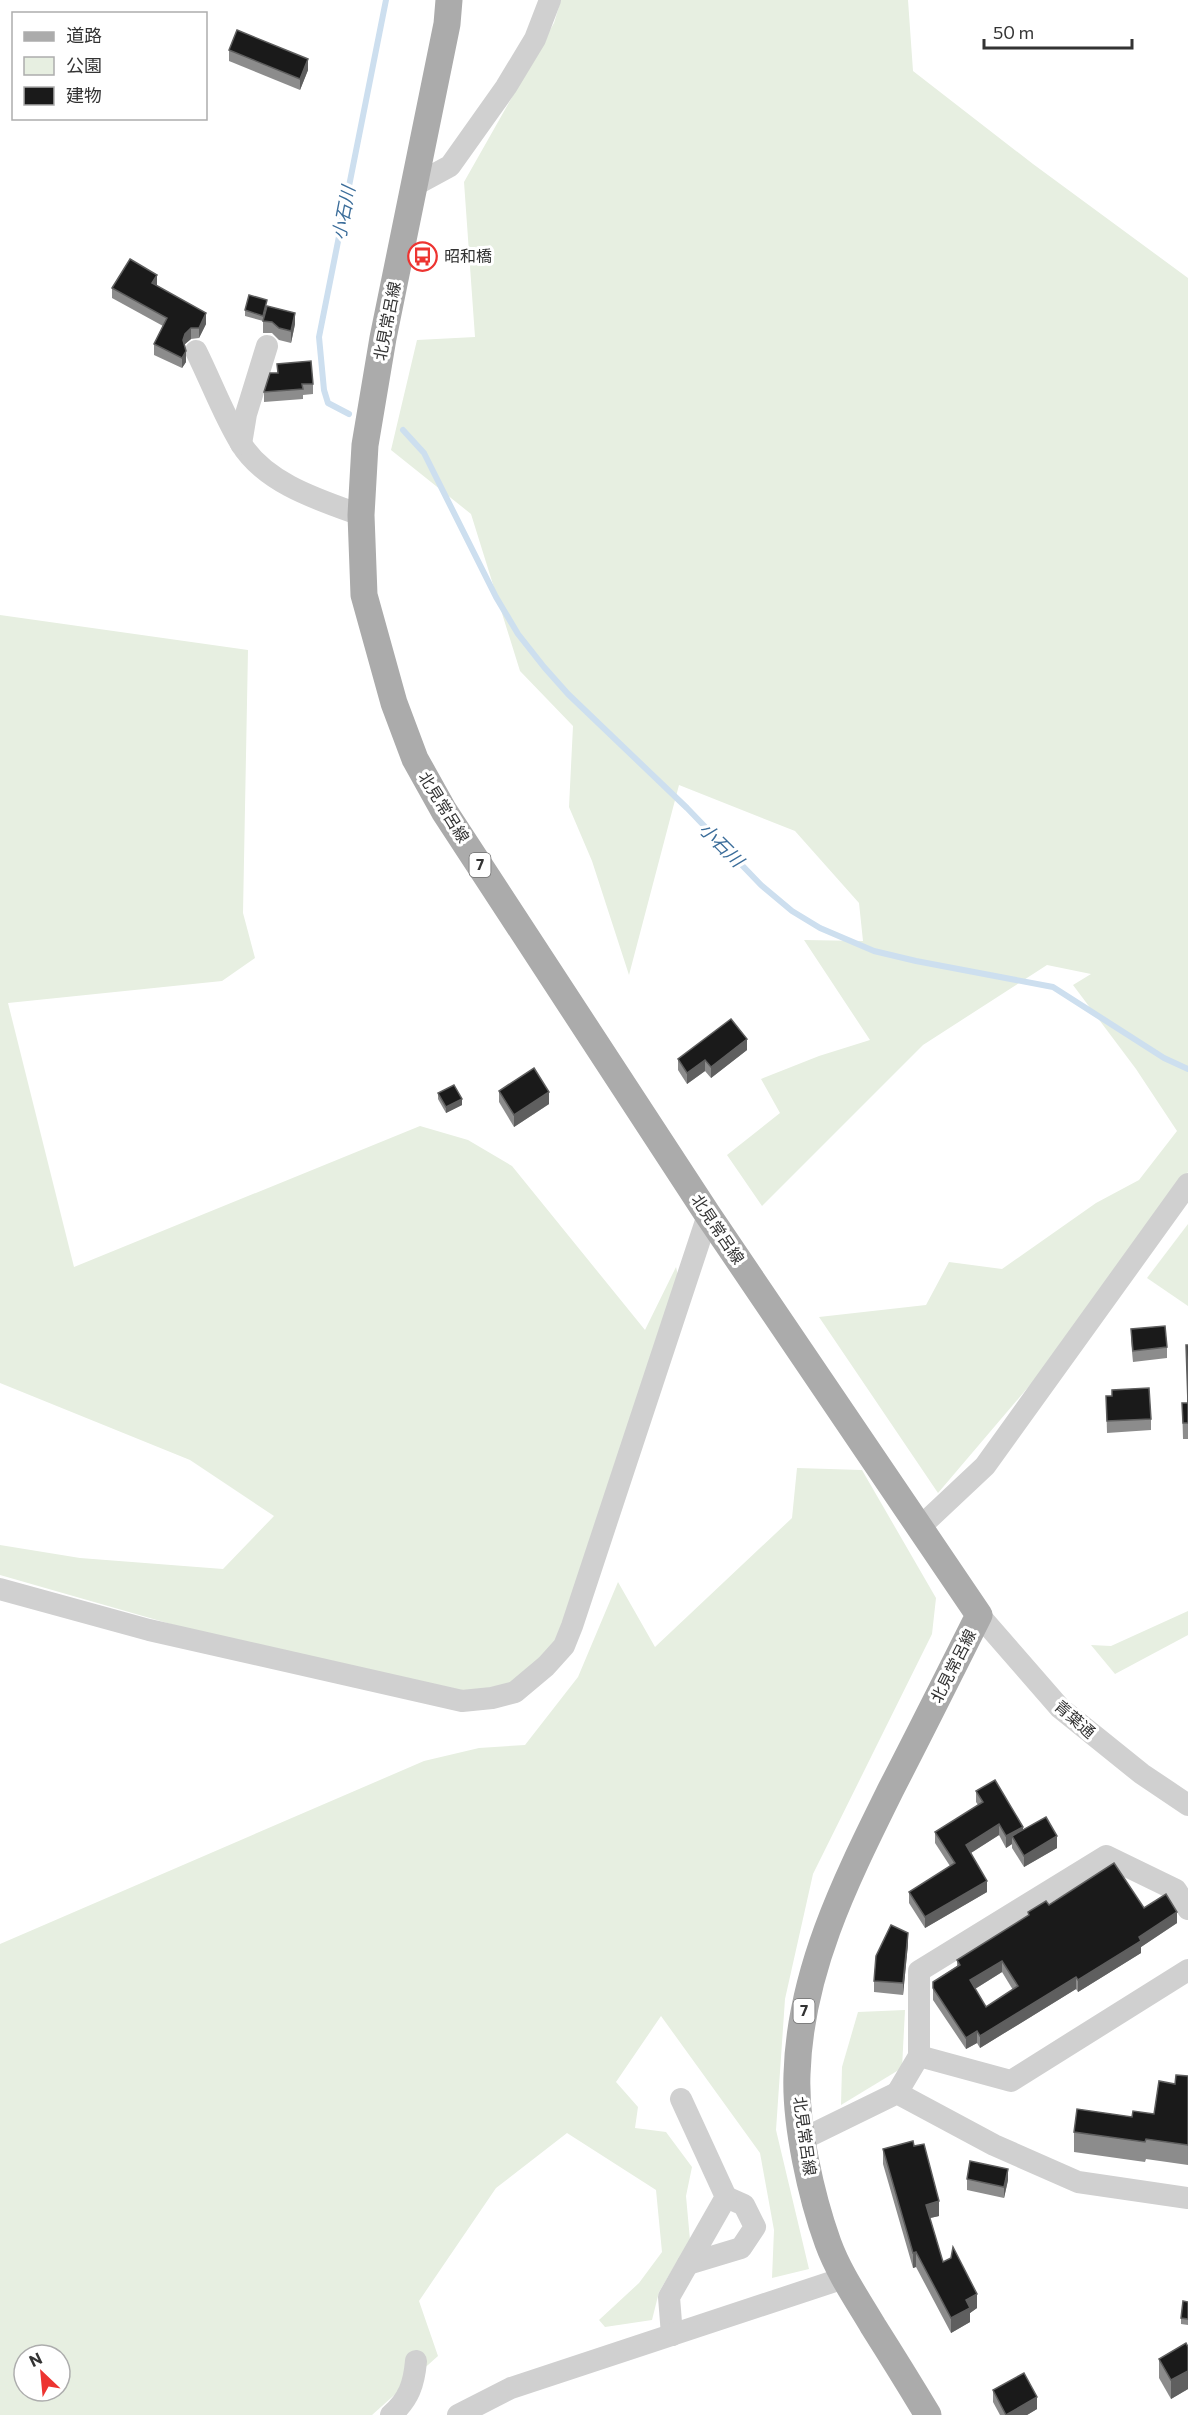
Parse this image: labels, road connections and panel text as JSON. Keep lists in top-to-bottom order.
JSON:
{
  "streets": {
    "main road": ["北見常呂線", "7"],
    "street": ["青葉通"]
  },
  "crossings": [
    ["北見常呂線", "青葉通"]
  ],
  "water": ["小石川"],
  "places": {
    "bus stop": ["昭和橋"]
  },
  "legend": ["道路", "公園", "建物"],
  "scale_bar": "50 m",
  "north": "top left"
}
